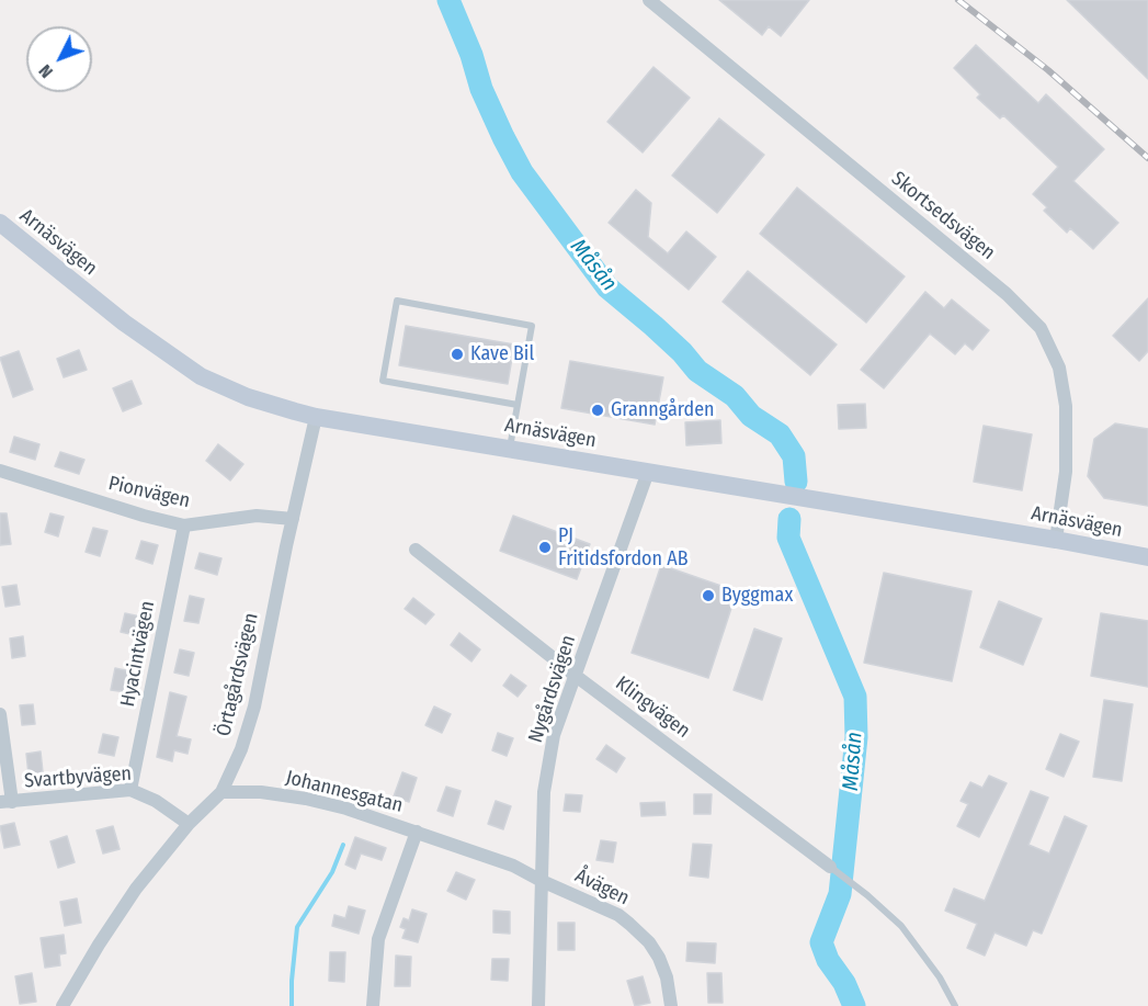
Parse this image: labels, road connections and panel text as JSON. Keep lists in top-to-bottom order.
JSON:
{
  "streets": {
    "street": [
      "Skortsedsvägen",
      "Arnäsvägen",
      "Pionvägen",
      "Hyacintvägen",
      "Örtagårdsvägen",
      "Nygårdsvägen",
      "Klingvägen",
      "Svartbyvägen",
      "Johannesgatan",
      "Åvägen"
    ]
  },
  "crossings": [
    ["Skortsedsvägen", "Arnäsvägen"],
    ["Arnäsvägen", "Örtagårdsvägen"],
    ["Arnäsvägen", "Nygårdsvägen"],
    ["Pionvägen", "Hyacintvägen"],
    ["Pionvägen", "Örtagårdsvägen"],
    ["Hyacintvägen", "Svartbyvägen"],
    ["Örtagårdsvägen", "Svartbyvägen"],
    ["Örtagårdsvägen", "Johannesgatan"],
    ["Nygårdsvägen", "Klingvägen"],
    ["Nygårdsvägen", "Johannesgatan"],
    ["Nygårdsvägen", "Åvägen"],
    ["Johannesgatan", "Åvägen"]
  ],
  "water": ["Måsån"],
  "places": [
    "Kave Bil",
    "Granngården",
    "PJ Fritidsfordon AB",
    "Byggmax"
  ],
  "north": "bottom left"
}
